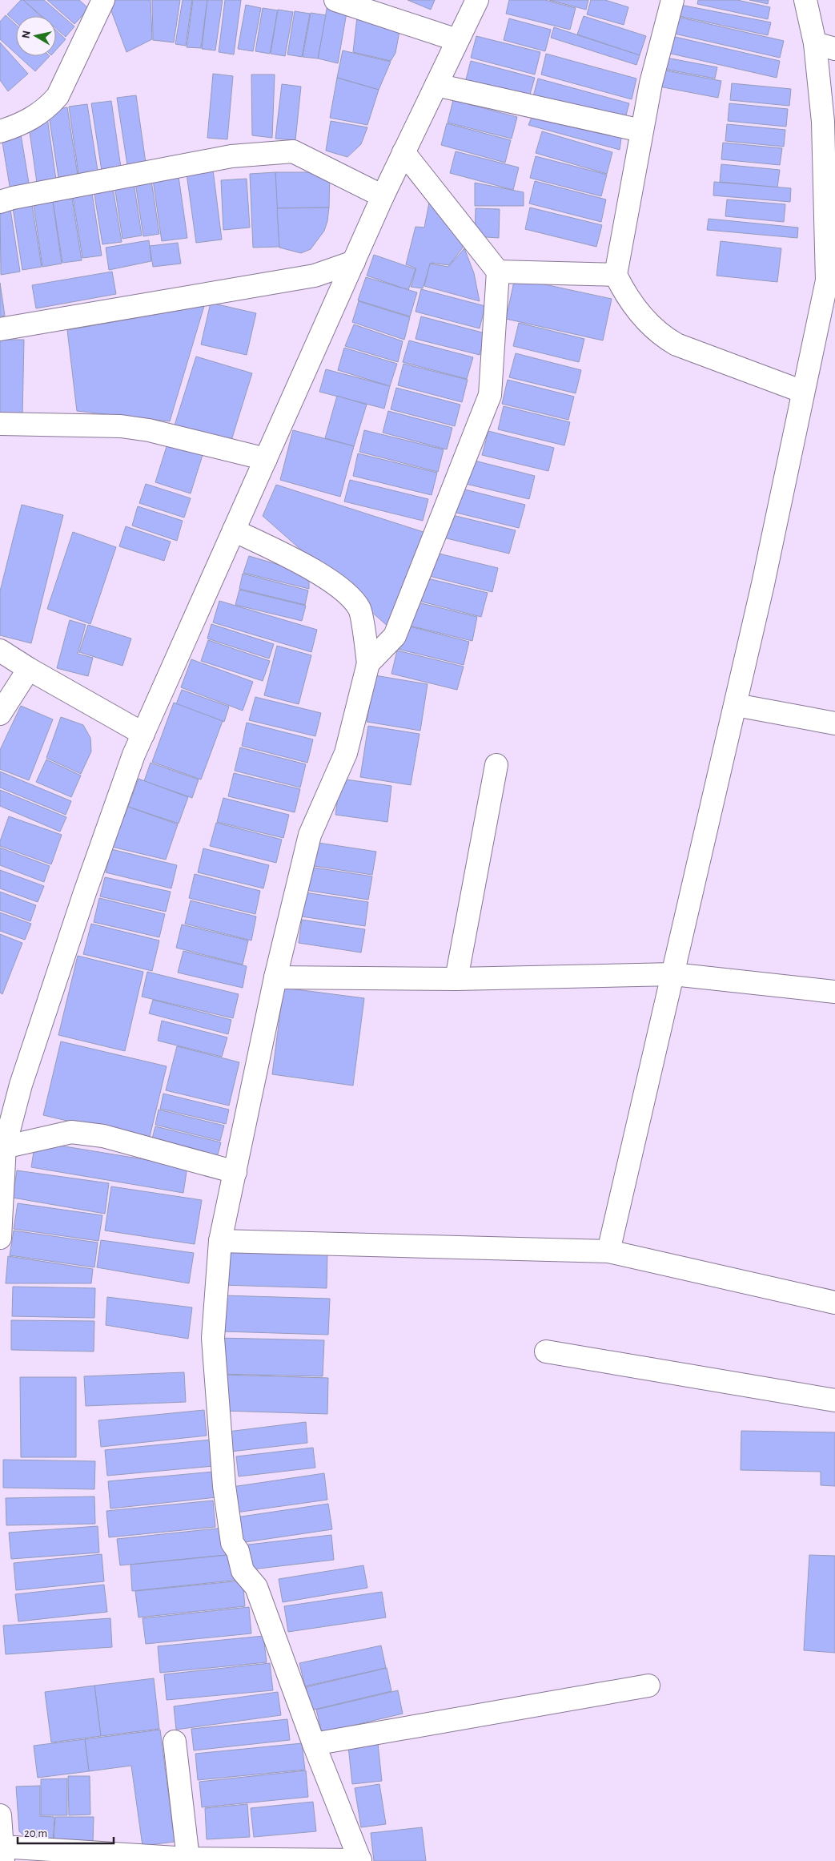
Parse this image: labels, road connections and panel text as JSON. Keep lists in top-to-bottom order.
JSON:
{
  "scale_bar": "20 m",
  "north": "left"
}
